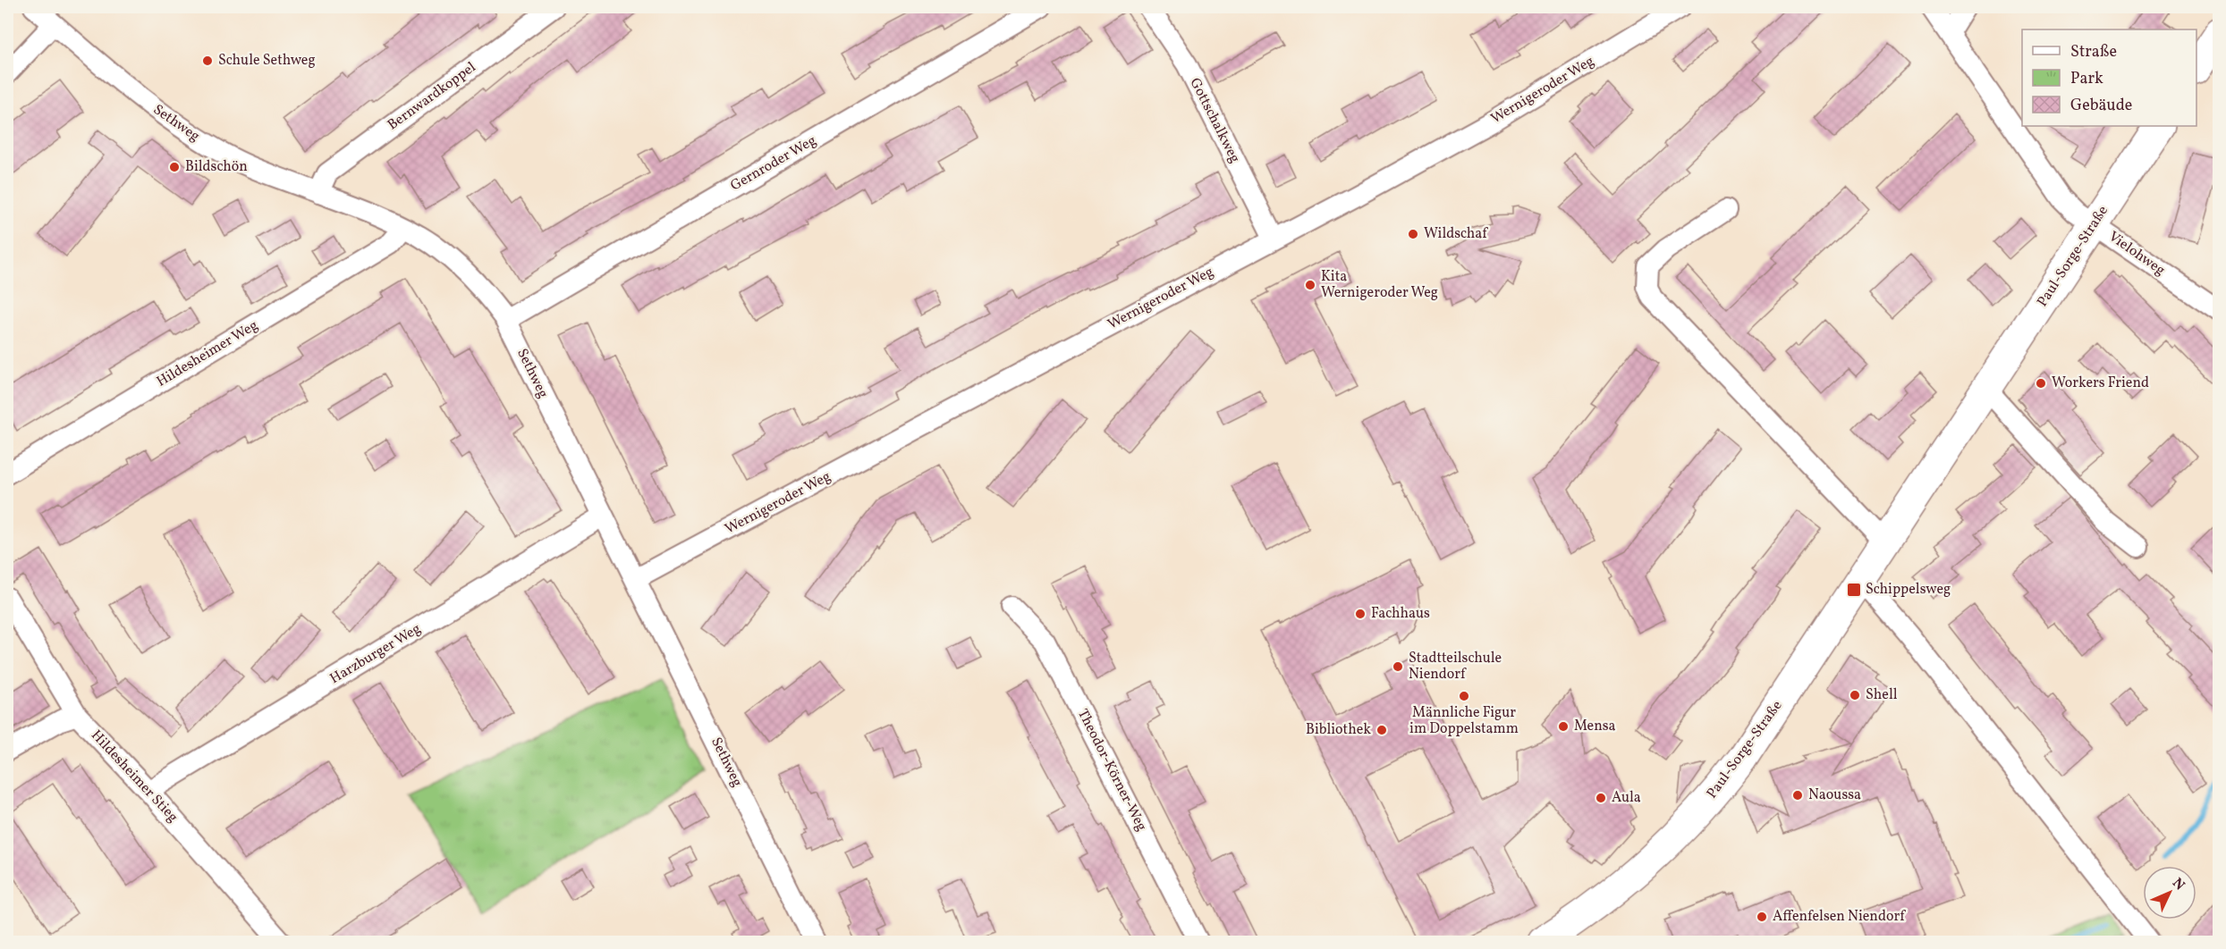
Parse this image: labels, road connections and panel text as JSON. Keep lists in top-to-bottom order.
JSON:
{
  "streets": {
    "street": [
      "Wernigeroder Weg",
      "Bernwardkoppel",
      "Gottschalkweg",
      "Sethweg",
      "Gernroder Weg",
      "Vielohweg",
      "Paul-Sorge-Straße",
      "Hildesheimer Weg",
      "Harzburger Weg",
      "Theodor-Körner-Weg",
      "Hildesheimer Stieg"
    ]
  },
  "crossings": [
    ["Wernigeroder Weg", "Gottschalkweg"],
    ["Wernigeroder Weg", "Sethweg"],
    ["Bernwardkoppel", "Sethweg"],
    ["Sethweg", "Gernroder Weg"],
    ["Sethweg", "Hildesheimer Weg"],
    ["Sethweg", "Harzburger Weg"],
    ["Vielohweg", "Paul-Sorge-Straße"],
    ["Harzburger Weg", "Hildesheimer Stieg"]
  ],
  "places": {
    "other": [
      "Schule Sethweg",
      "Bildschön",
      "Wildschaf",
      "Kita Wernigeroder Weg",
      "Workers Friend",
      "Fachhaus",
      "Stadtteilschule Niendorf",
      "Shell",
      "Männliche Figur im Doppelstamm",
      "Mensa",
      "Bibliothek",
      "Naoussa",
      "Aula",
      "Affenfelsen Niendorf"
    ],
    "transit": ["Schippelsweg"]
  },
  "legend": ["Straße", "Park", "Gebäude"],
  "north": "top right"
}
